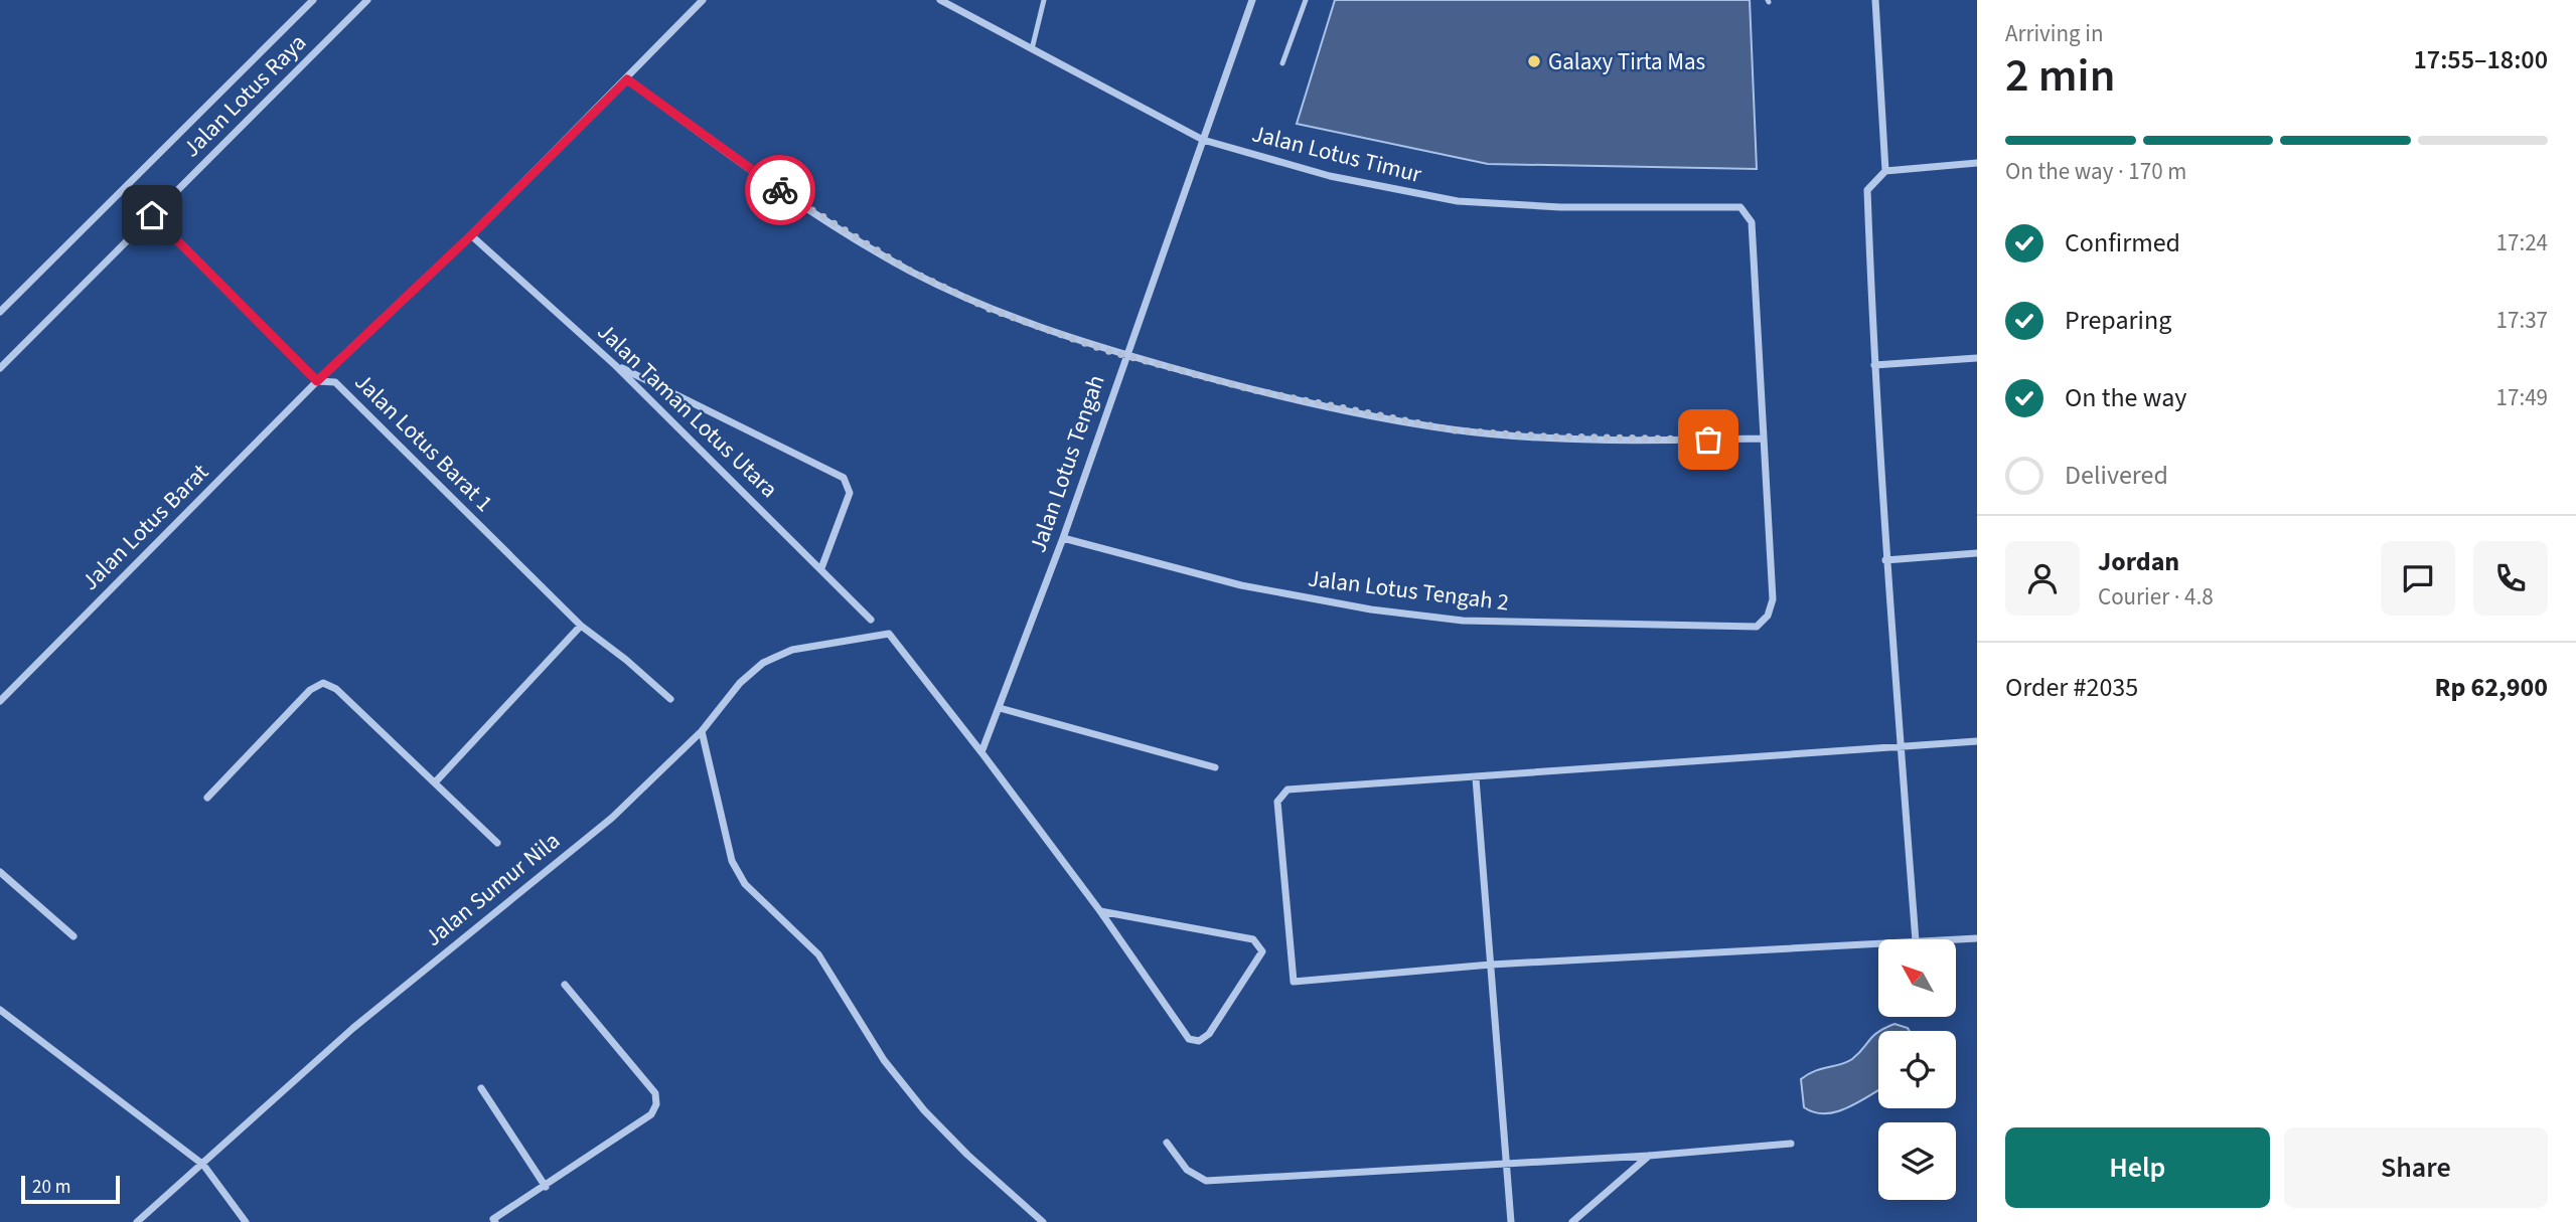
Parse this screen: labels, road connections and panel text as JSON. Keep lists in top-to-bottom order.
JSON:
{
  "streets": {
    "street": [
      "Jalan Lotus Raya",
      "Jalan Lotus Timur",
      "Jalan Taman Lotus Utara",
      "Jalan Lotus Barat 1",
      "Jalan Lotus Tengah",
      "Jalan Lotus Barat",
      "Jalan Lotus Tengah 2",
      "Jalan Sumur Nila"
    ]
  },
  "crossings": [
    ["Jalan Lotus Raya", "Jalan Lotus Barat 1"],
    ["Jalan Lotus Timur", "Jalan Lotus Tengah"],
    ["Jalan Lotus Timur", "Jalan Lotus Tengah 2"],
    ["Jalan Taman Lotus Utara", "Jalan Lotus Barat"],
    ["Jalan Lotus Barat 1", "Jalan Lotus Barat"],
    ["Jalan Lotus Tengah", "Jalan Lotus Tengah 2"],
    ["Jalan Lotus Tengah", "Jalan Sumur Nila"]
  ],
  "places": ["Galaxy Tirta Mas"],
  "scale_bar": "20 m",
  "north": "top left",
  "page": {
    "heading": ["2 min", "Arriving in", "17:55–18:00"],
    "panel": [
      "Jordan",
      "Courier · 4.8",
      "Order #2035",
      "Rp 62,900"
    ],
    "bar": "On the way · 170 m",
    "list": [
      ["Confirmed", "17:24"],
      ["Preparing", "17:37"],
      ["On the way", "17:49"],
      "Delivered"
    ],
    "buttons": ["Help", "Share"],
    "scale": "20 m"
  }
}
